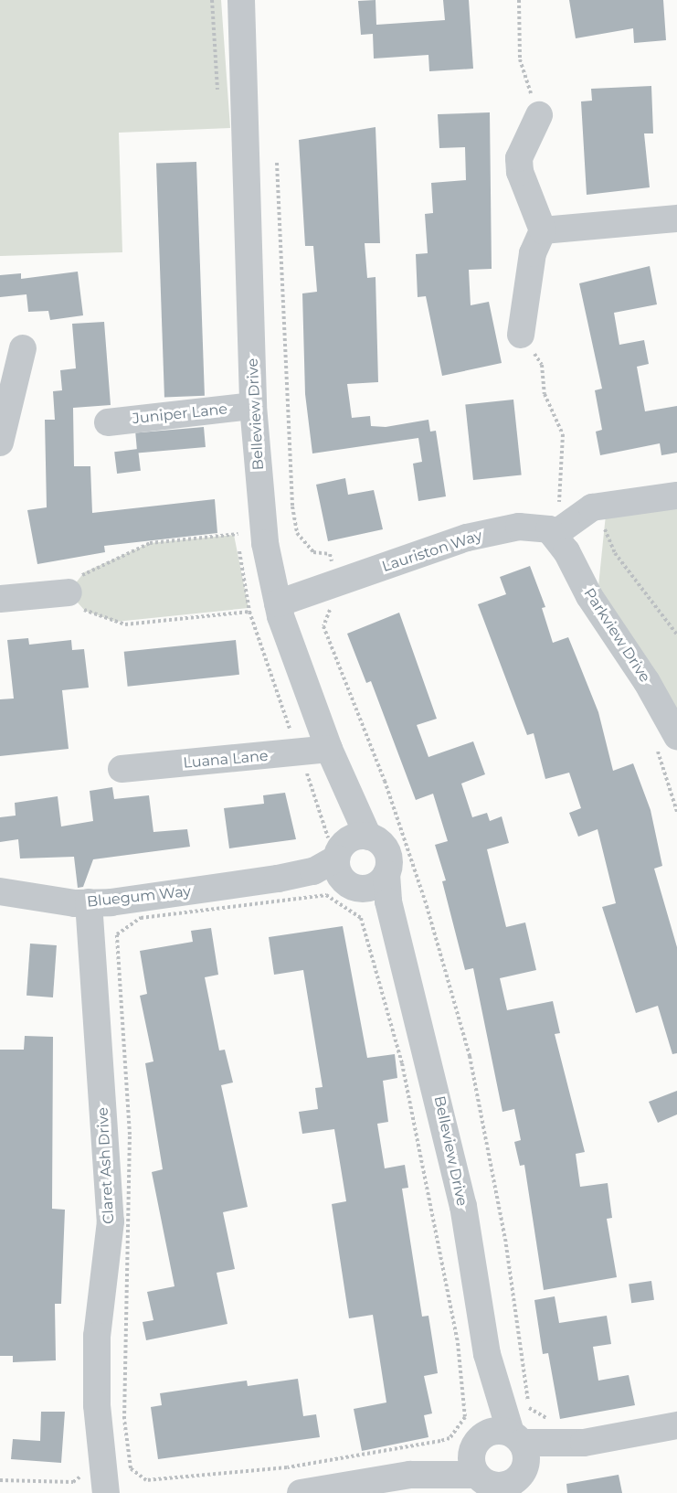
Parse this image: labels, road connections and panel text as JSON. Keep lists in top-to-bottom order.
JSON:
{
  "streets": {
    "street": [
      "Juniper Lane",
      "Belleview Drive",
      "Lauriston Way",
      "Parkview Drive",
      "Luana Lane",
      "Bluegum Way",
      "Claret Ash Drive"
    ]
  },
  "crossings": [
    ["Juniper Lane", "Belleview Drive"],
    ["Belleview Drive", "Lauriston Way"],
    ["Belleview Drive", "Luana Lane"],
    ["Belleview Drive", "Bluegum Way"],
    ["Lauriston Way", "Parkview Drive"],
    ["Bluegum Way", "Claret Ash Drive"]
  ]
}
